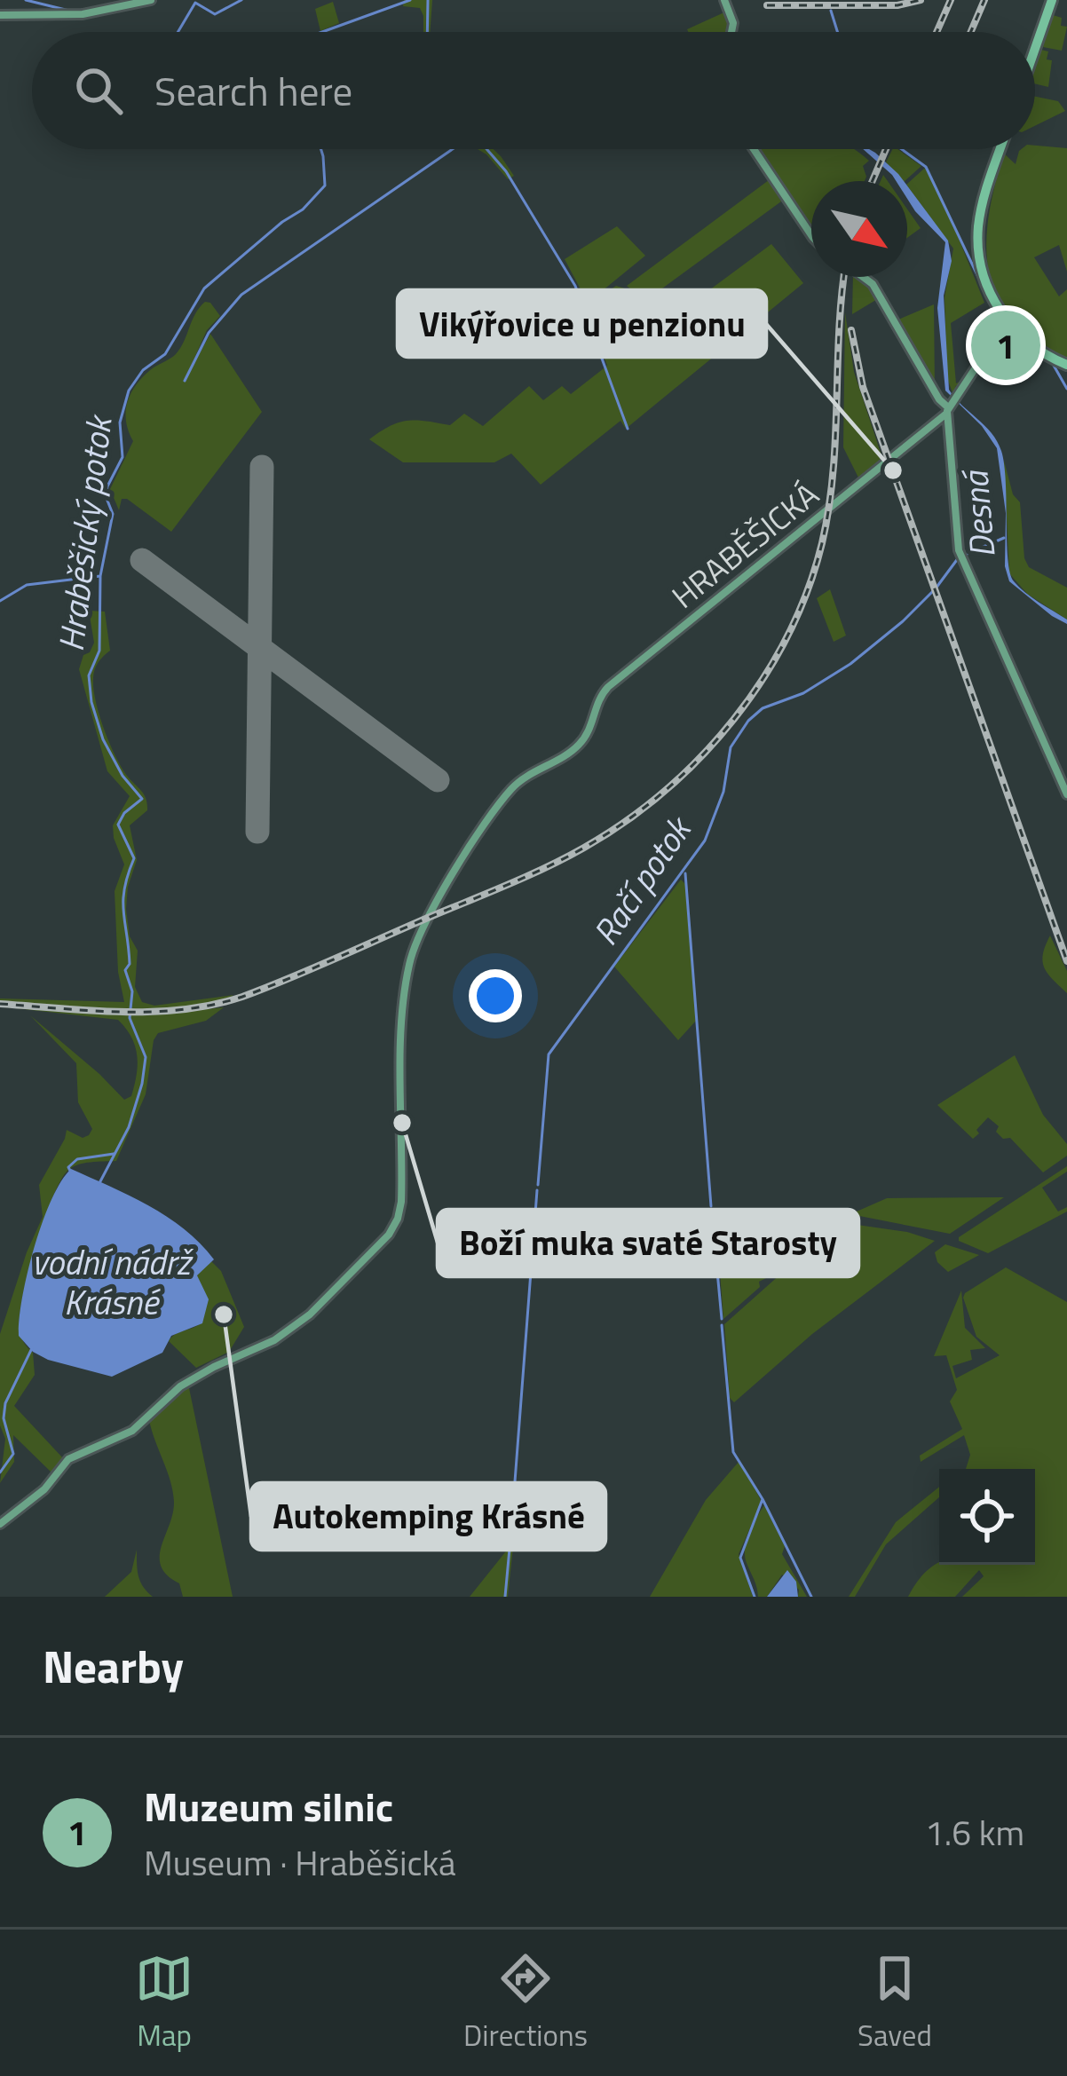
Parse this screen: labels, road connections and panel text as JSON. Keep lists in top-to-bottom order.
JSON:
{
  "streets": {
    "street": ["HRABĚŠICKÁ"]
  },
  "water": [
    "Desná",
    "Hraběšický potok",
    "Račí potok",
    "vodní nádrž Krásné"
  ],
  "places": ["Vikýřovice u penzionu", "Boží muka svaté Starosty", "Autokemping Krásné"],
  "north": "bottom right",
  "page": {
    "search": "Search here",
    "pins": "1",
    "heading": "Nearby",
    "list": [
      {
        "mark": "1",
        "name": "Muzeum silnic",
        "note": "Museum · Hraběšická",
        "value": "1.6 km"
      }
    ],
    "nav": ["Map", "Directions", "Saved"]
  }
}
